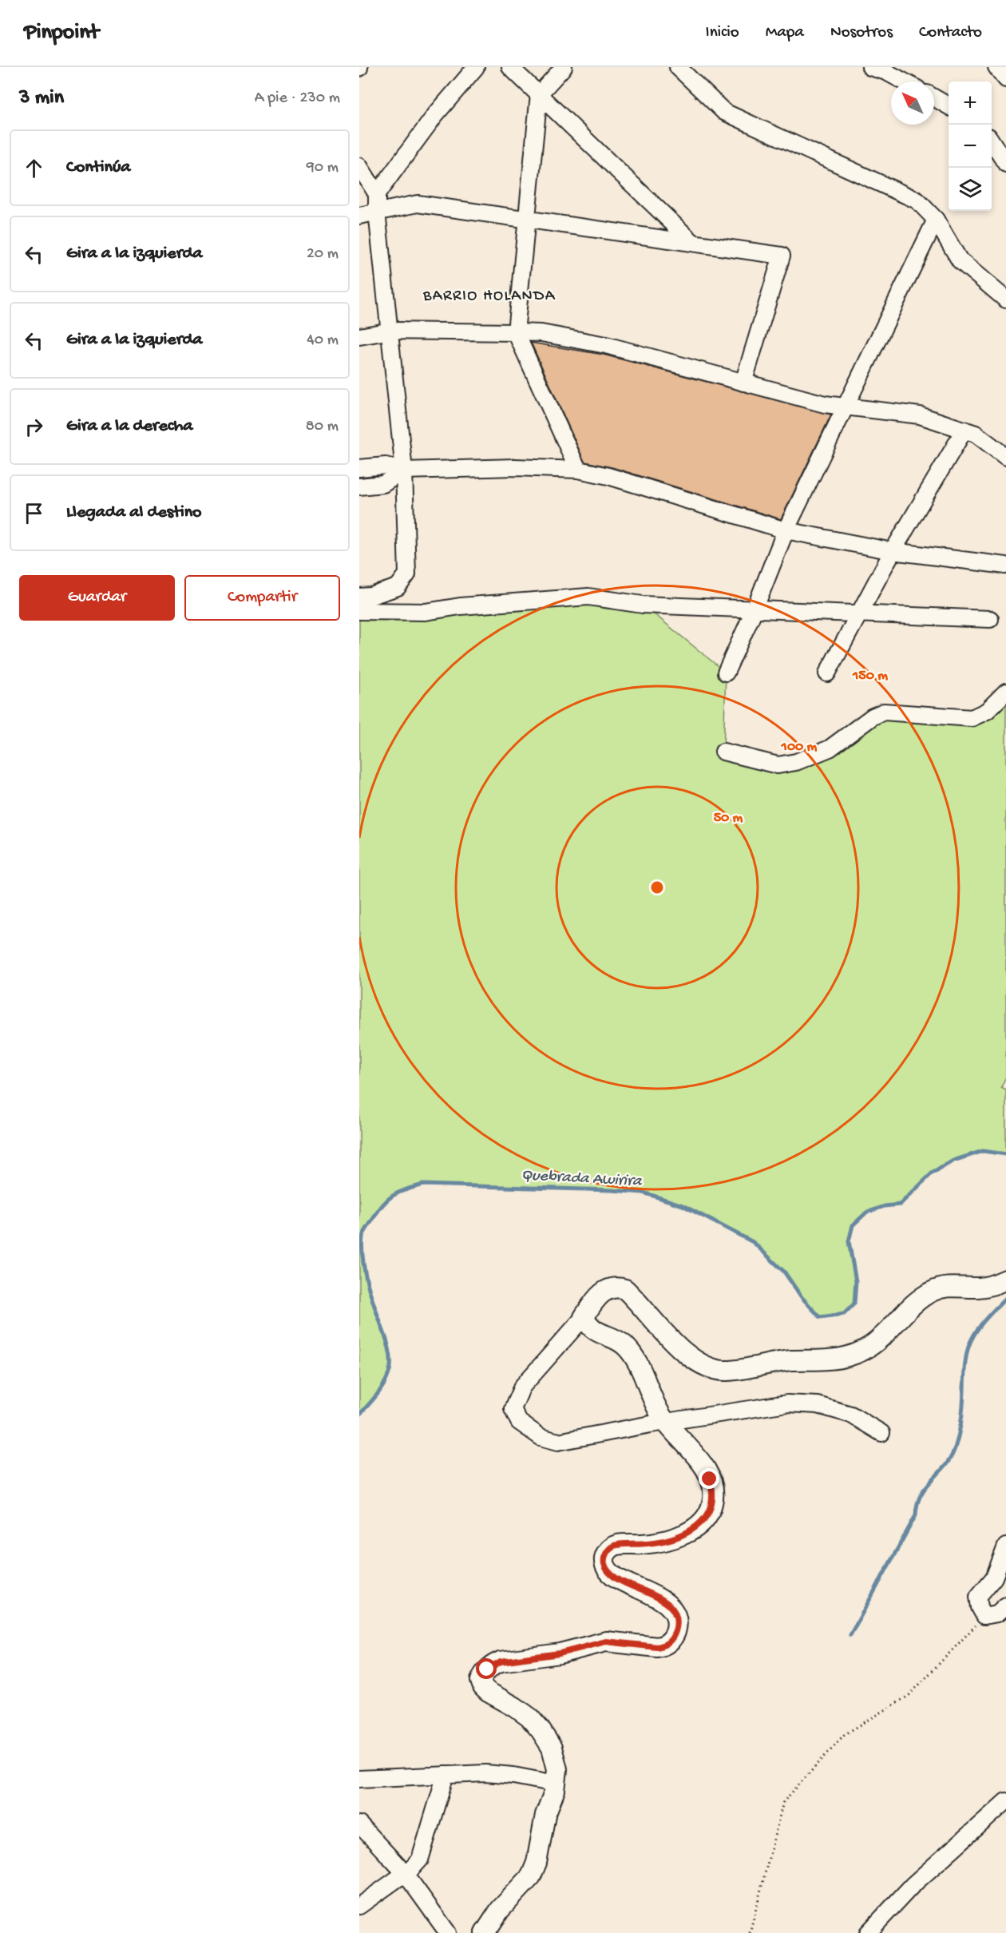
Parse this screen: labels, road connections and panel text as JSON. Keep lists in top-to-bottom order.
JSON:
{
  "districts": ["BARRIO HOLANDA"],
  "water": ["Quebrada Awirira"],
  "north": "top left",
  "page": {
    "header": "Pinpoint",
    "nav": [
      "Inicio",
      "Mapa",
      "Nosotros",
      "Contacto"
    ],
    "heading": ["3 min", "A pie · 230 m"],
    "map_buttons": ["+", "−"],
    "list": [
      ["Continúa", "90 m"],
      ["Gira a la izquierda", "20 m"],
      ["Gira a la izquierda", "40 m"],
      ["Gira a la derecha", "80 m"],
      "Llegada al destino"
    ],
    "buttons": ["Guardar", "Compartir"]
  },
  "rings": ["150 m", "100 m", "50 m"]
}
